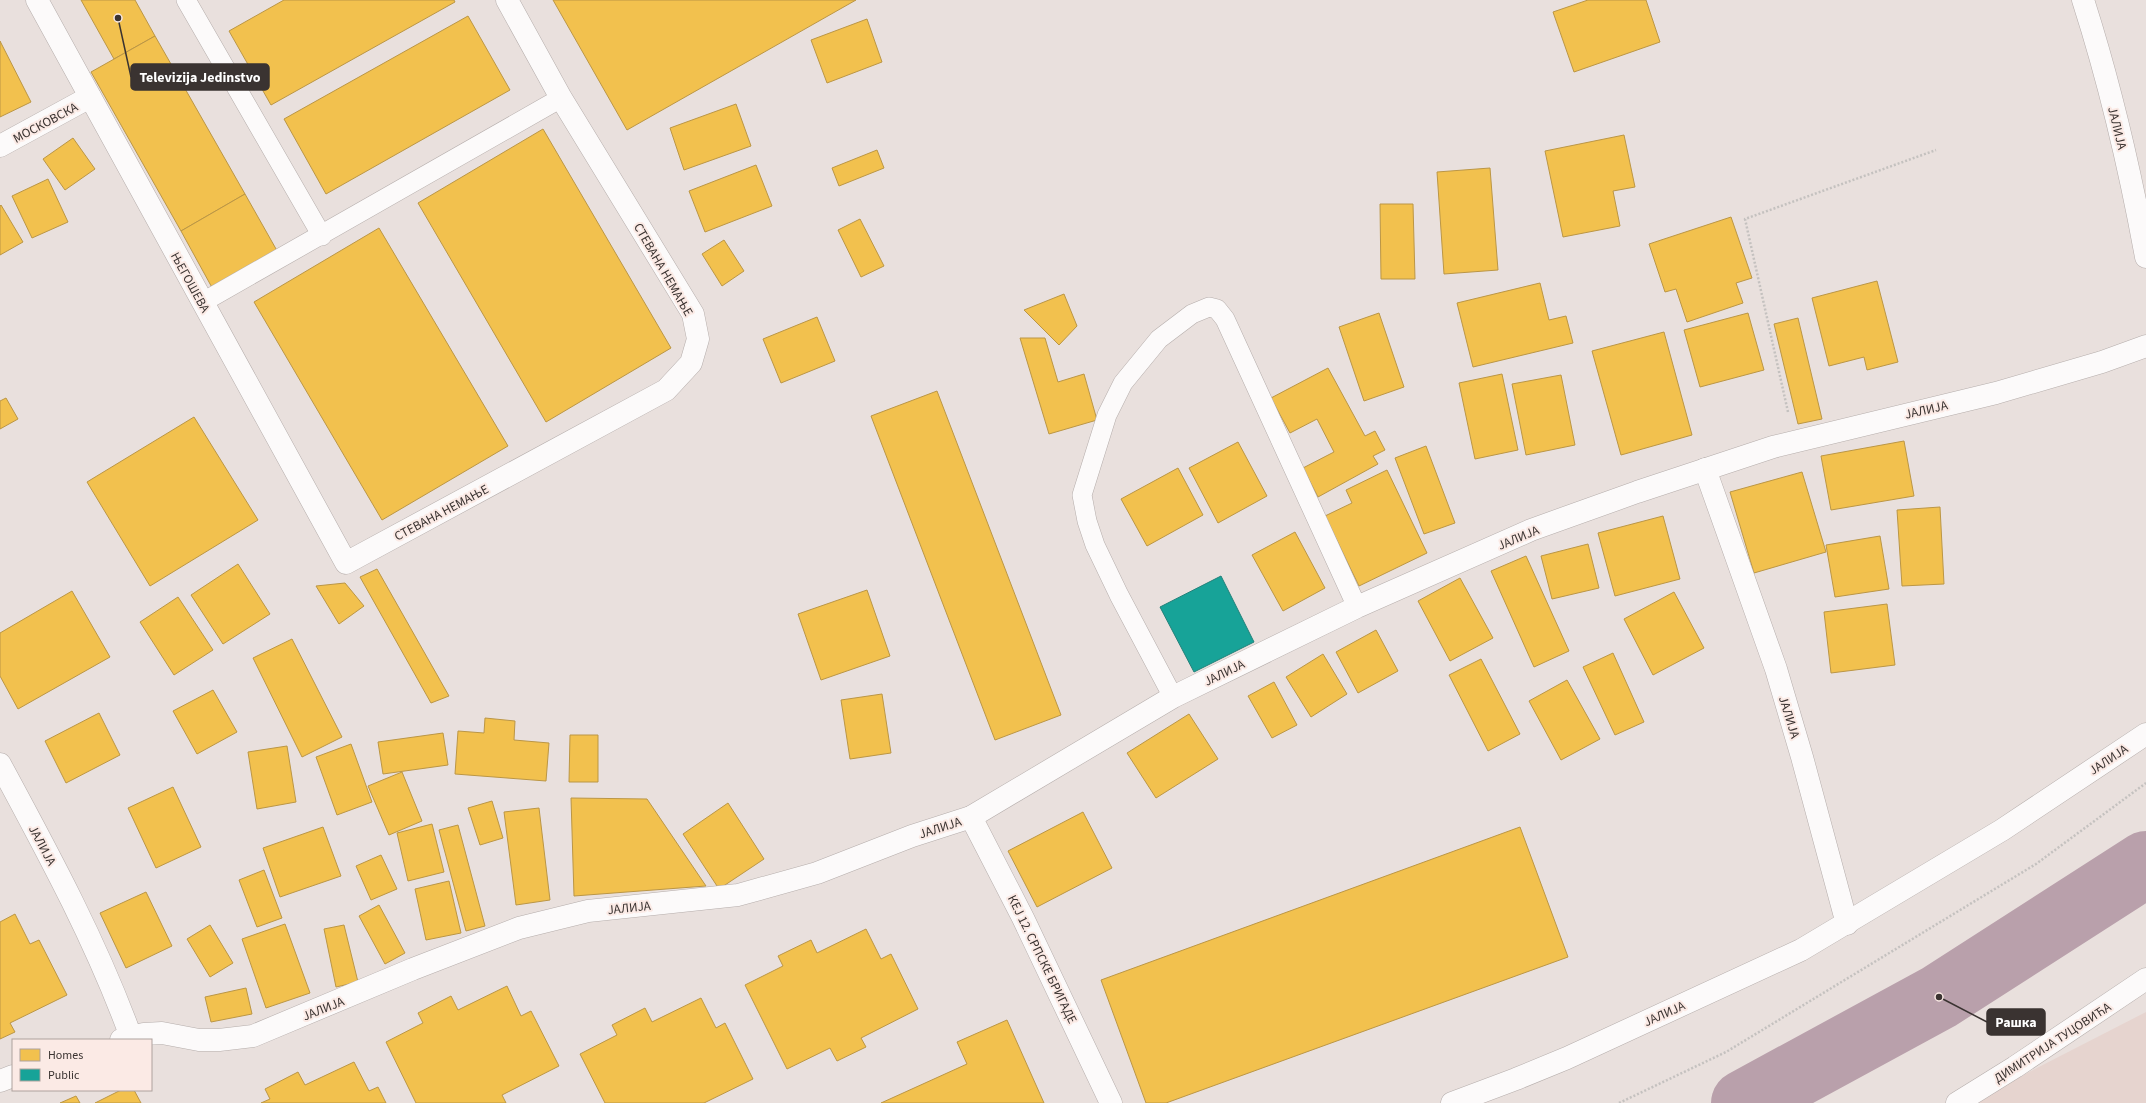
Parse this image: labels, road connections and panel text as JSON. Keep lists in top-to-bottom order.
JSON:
{
  "streets": {
    "street": [
      "МОСКОВСКА",
      "ЈАЛИЈА",
      "СТЕВАНА НЕМАЊЕ",
      "ЊЕГОШЕВА",
      "КЕЈ 12. СРПСКЕ БРИГАДЕ",
      "ДИМИТРИЈА ТУЦОВИЋА"
    ]
  },
  "crossings": [
    ["МОСКОВСКА", "ЊЕГОШЕВА"],
    ["ЈАЛИЈА", "КЕЈ 12. СРПСКЕ БРИГАДЕ"],
    ["СТЕВАНА НЕМАЊЕ", "ЊЕГОШЕВА"]
  ],
  "places": ["Televizija Jedinstvo", "Рашка"],
  "legend": ["Homes", "Public"]
}
